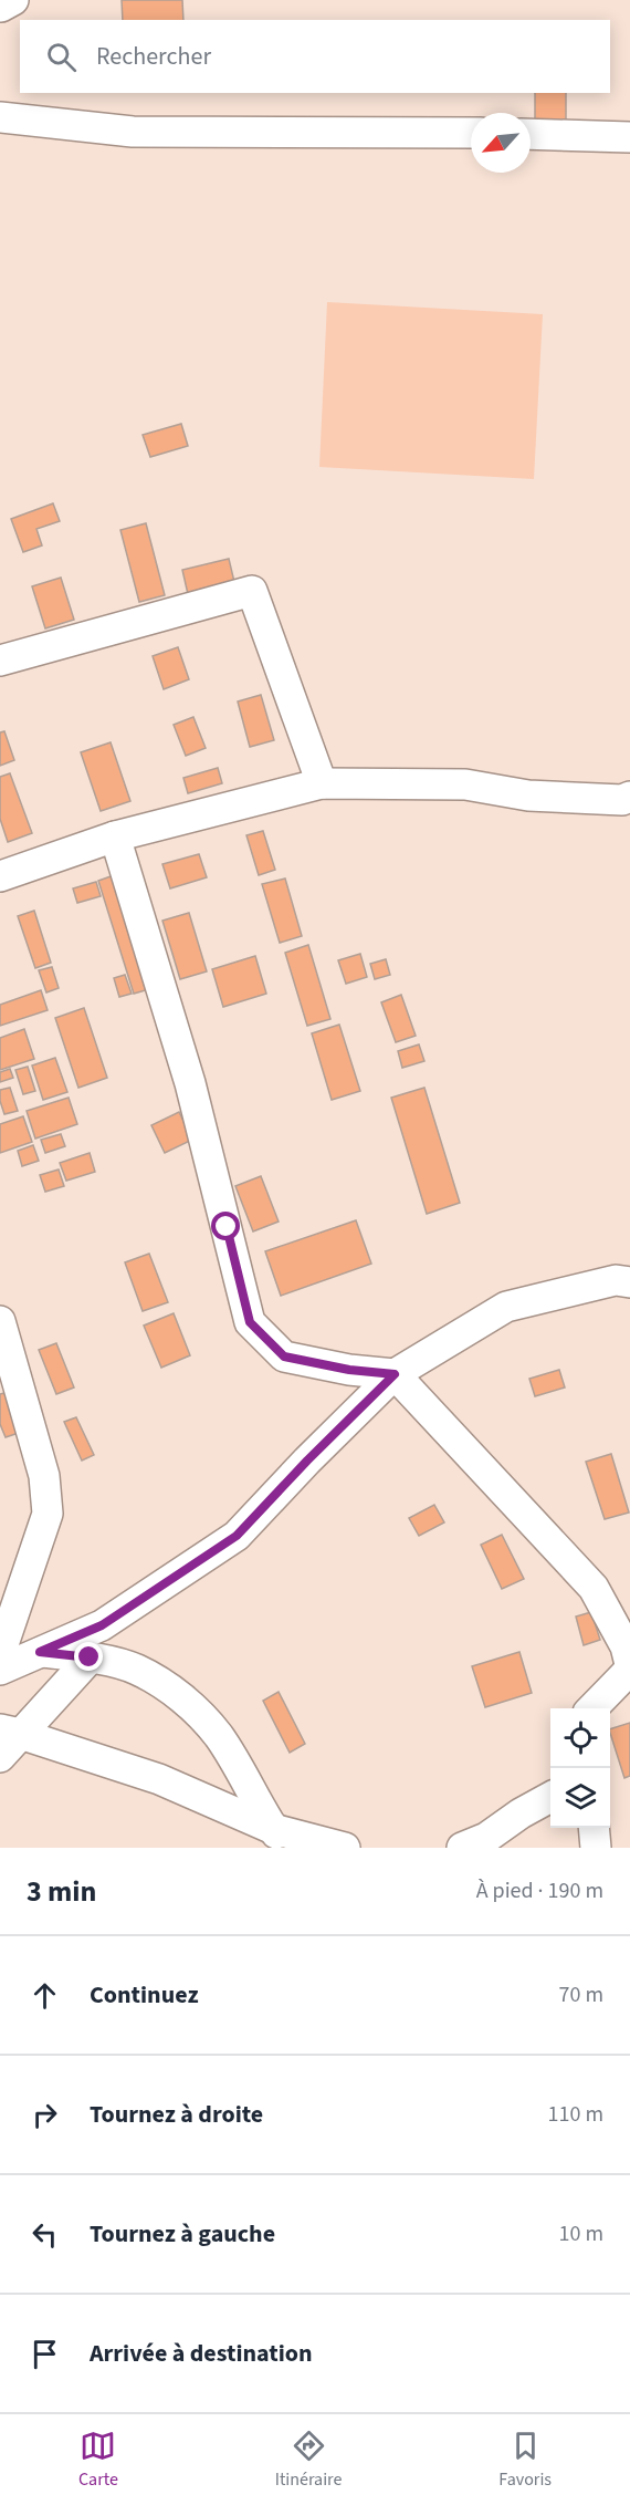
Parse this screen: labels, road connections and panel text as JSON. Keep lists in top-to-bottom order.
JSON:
{
  "north": "bottom left",
  "page": {
    "search": "Rechercher",
    "heading": ["3 min", "À pied · 190 m"],
    "list": [
      ["Continuez", "70 m"],
      ["Tournez à droite", "110 m"],
      ["Tournez à gauche", "10 m"],
      "Arrivée à destination"
    ],
    "nav": ["Carte", "Itinéraire", "Favoris"]
  }
}
